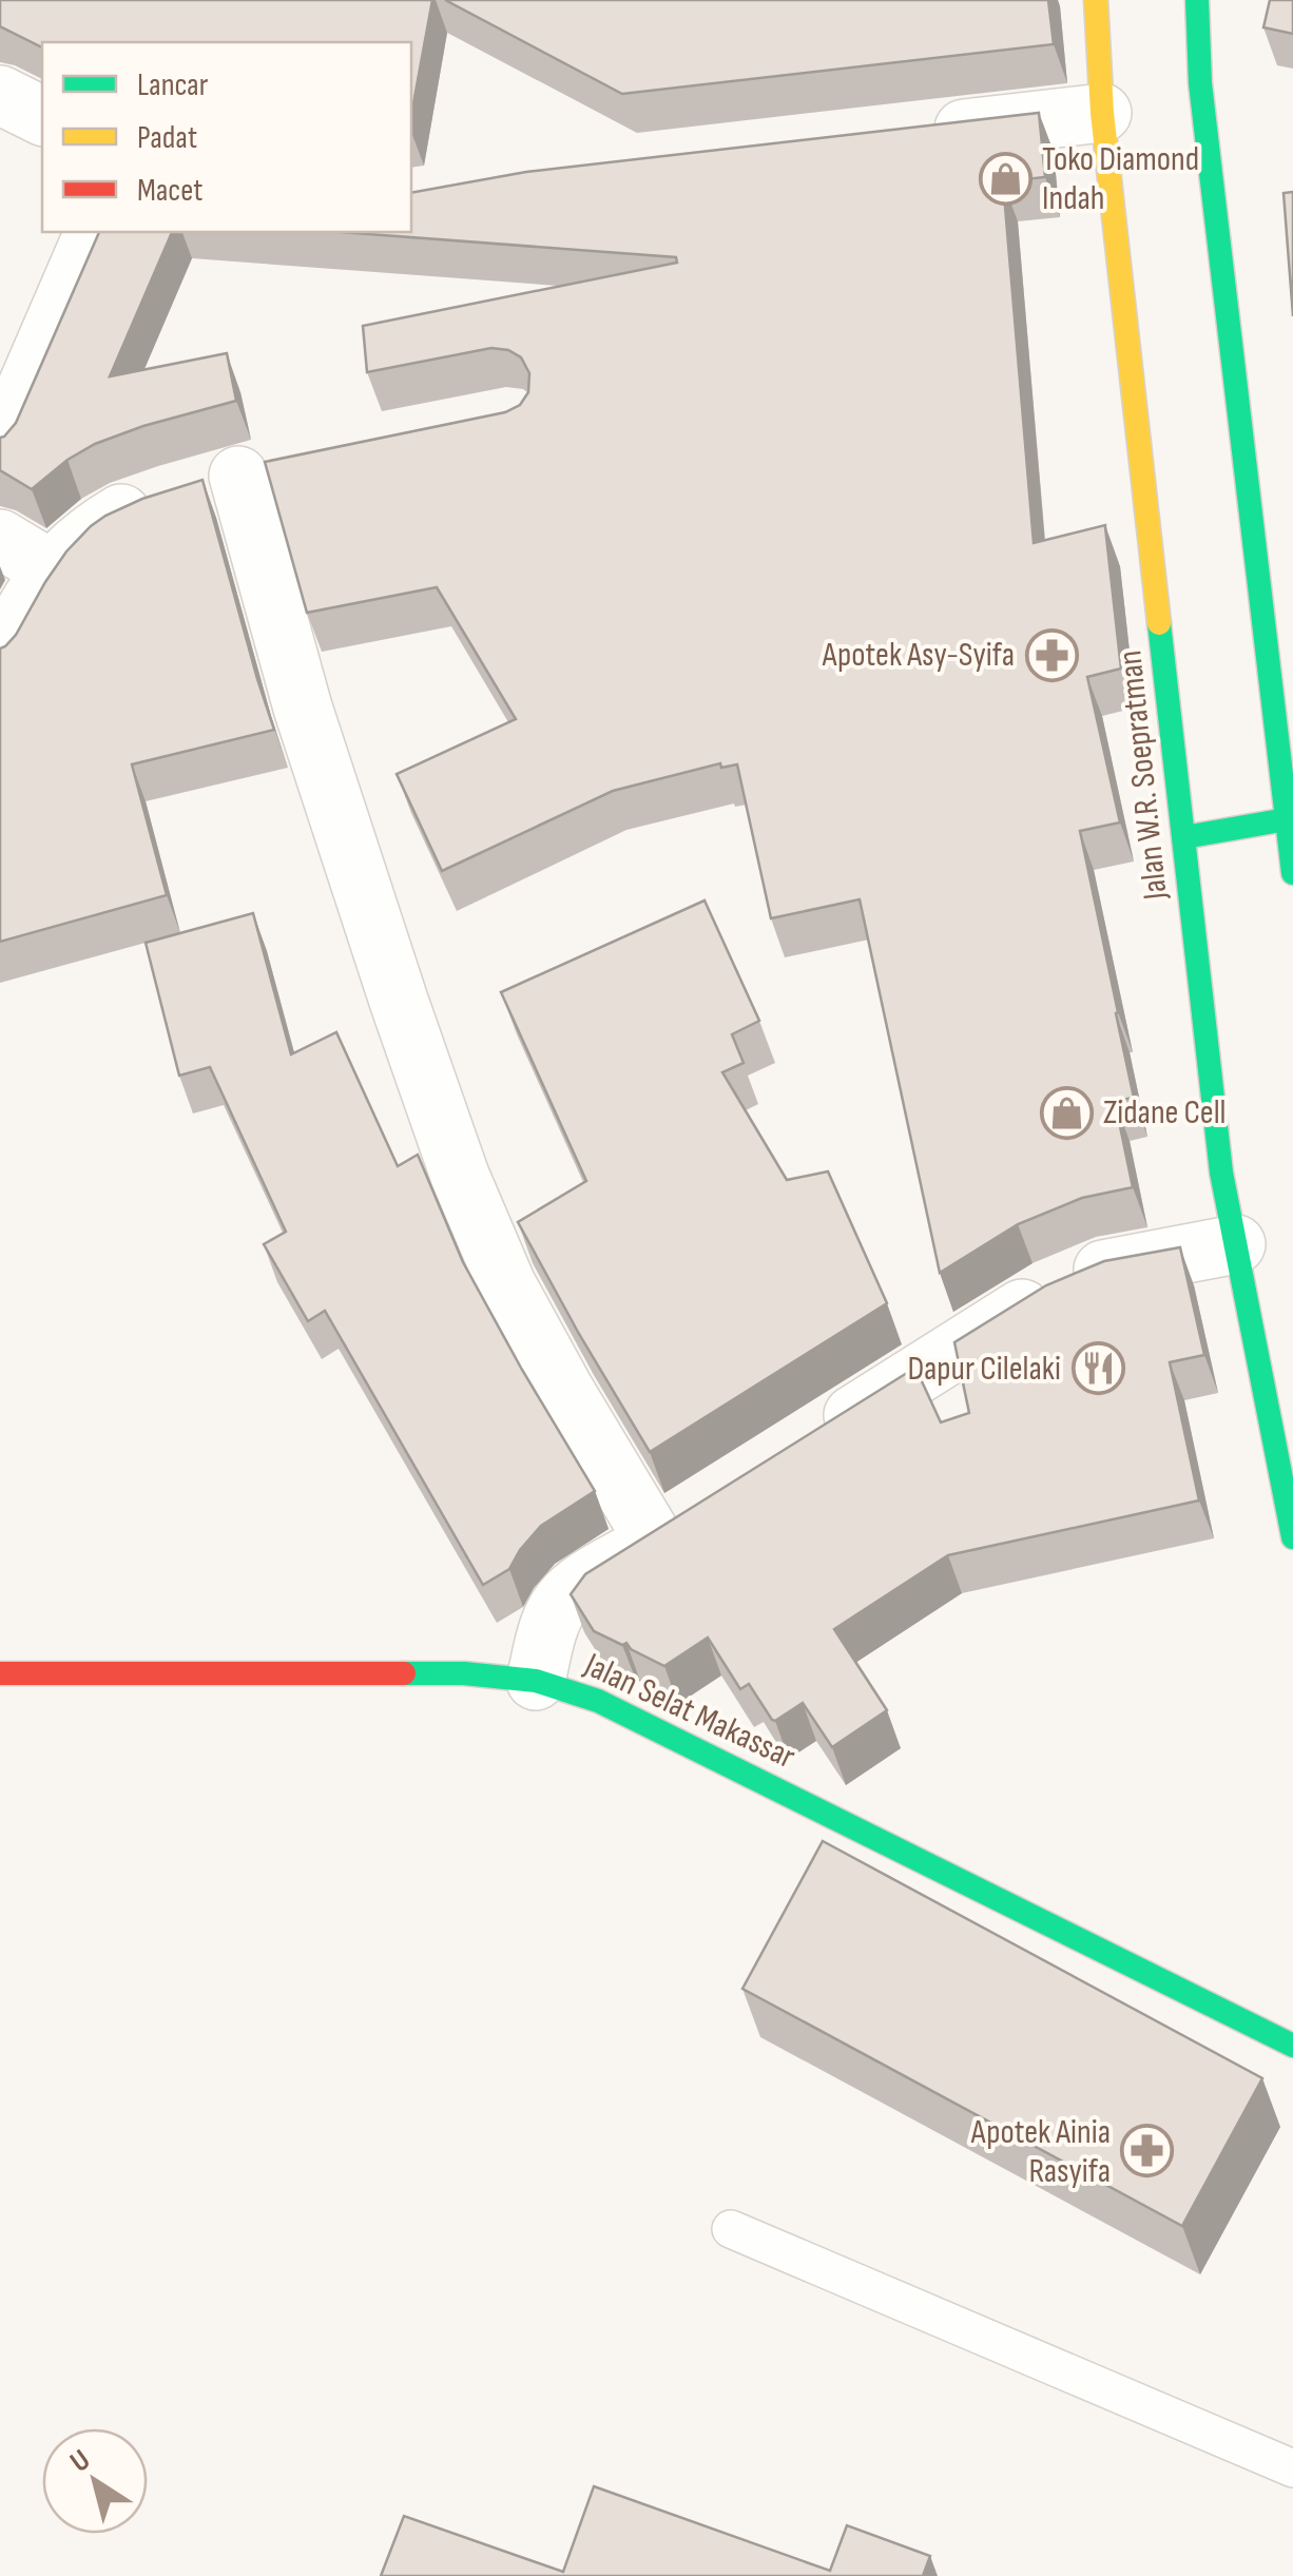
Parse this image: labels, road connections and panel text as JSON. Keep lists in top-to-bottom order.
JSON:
{
  "streets": {
    "street": ["Jalan W.R. Soepratman", "Jalan Selat Makassar"]
  },
  "places": {
    "shop": ["Toko Diamond Indah", "Zidane Cell"],
    "pharmacy": ["Apotek Asy-Syifa", "Apotek Ainia Rasyifa"],
    "restaurant": ["Dapur Cilelaki"]
  },
  "legend": ["Lancar", "Padat", "Macet"],
  "north": "top left"
}
